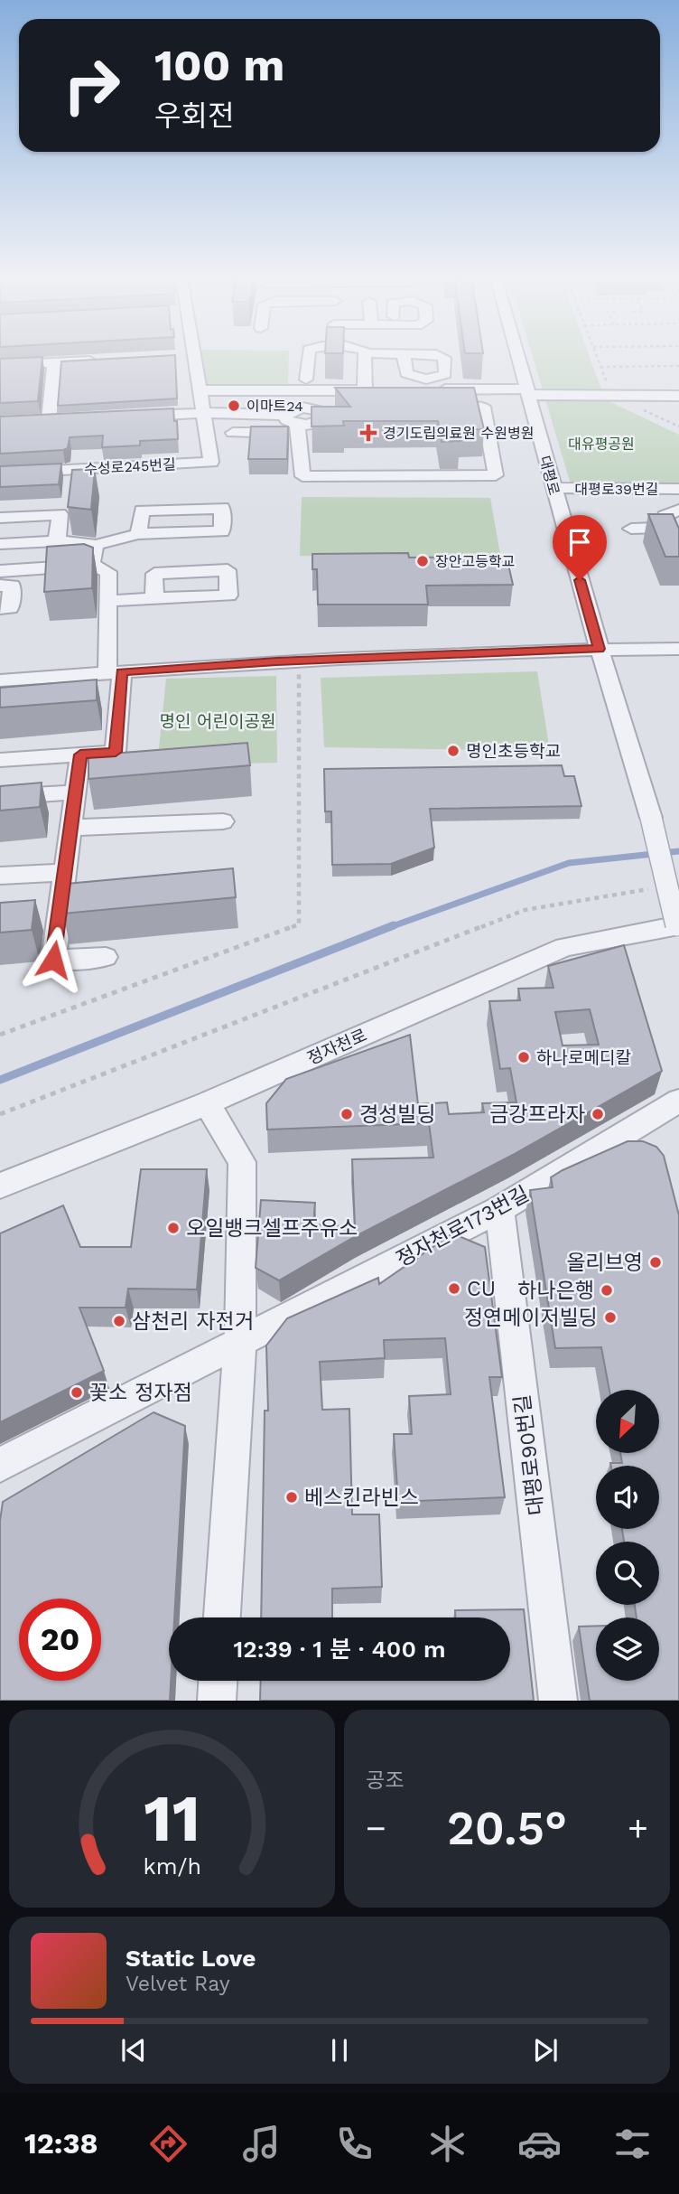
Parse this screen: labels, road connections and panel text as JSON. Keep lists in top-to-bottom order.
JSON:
{
  "streets": {
    "street": [
      "수성로245번길",
      "대평로",
      "대평로39번길",
      "정자천로",
      "정자천로173번길",
      "대평로90번길"
    ]
  },
  "crossings": [
    ["대평로", "대평로39번길"],
    ["대평로", "정자천로"],
    ["정자천로173번길", "대평로90번길"]
  ],
  "parks": ["대유평공원", "명인 어린이공원"],
  "places": {
    "other": [
      "이마트24",
      "장안고등학교",
      "명인초등학교",
      "하나로메디칼",
      "경성빌딩",
      "금강프라자",
      "오일뱅크셀프주유소",
      "올리브영",
      "CU",
      "하나은행",
      "정연메이저빌딩",
      "삼천리 자전거",
      "꽃소 정자점",
      "베스킨라빈스"
    ],
    "health": ["경기도립의료원 수원병원"]
  },
  "north": "bottom left",
  "page": {
    "turn": ["100 m", "우회전"],
    "limit": "20",
    "trip": "12:39 · 1 분 · 400 m",
    "tile": "공조",
    "heat": ["−", "20.5°", "+"],
    "song": ["Static Love", "Velvet Ray"],
    "tabs": "12:38",
    "gauge": ["11", "km/h"]
  }
}
